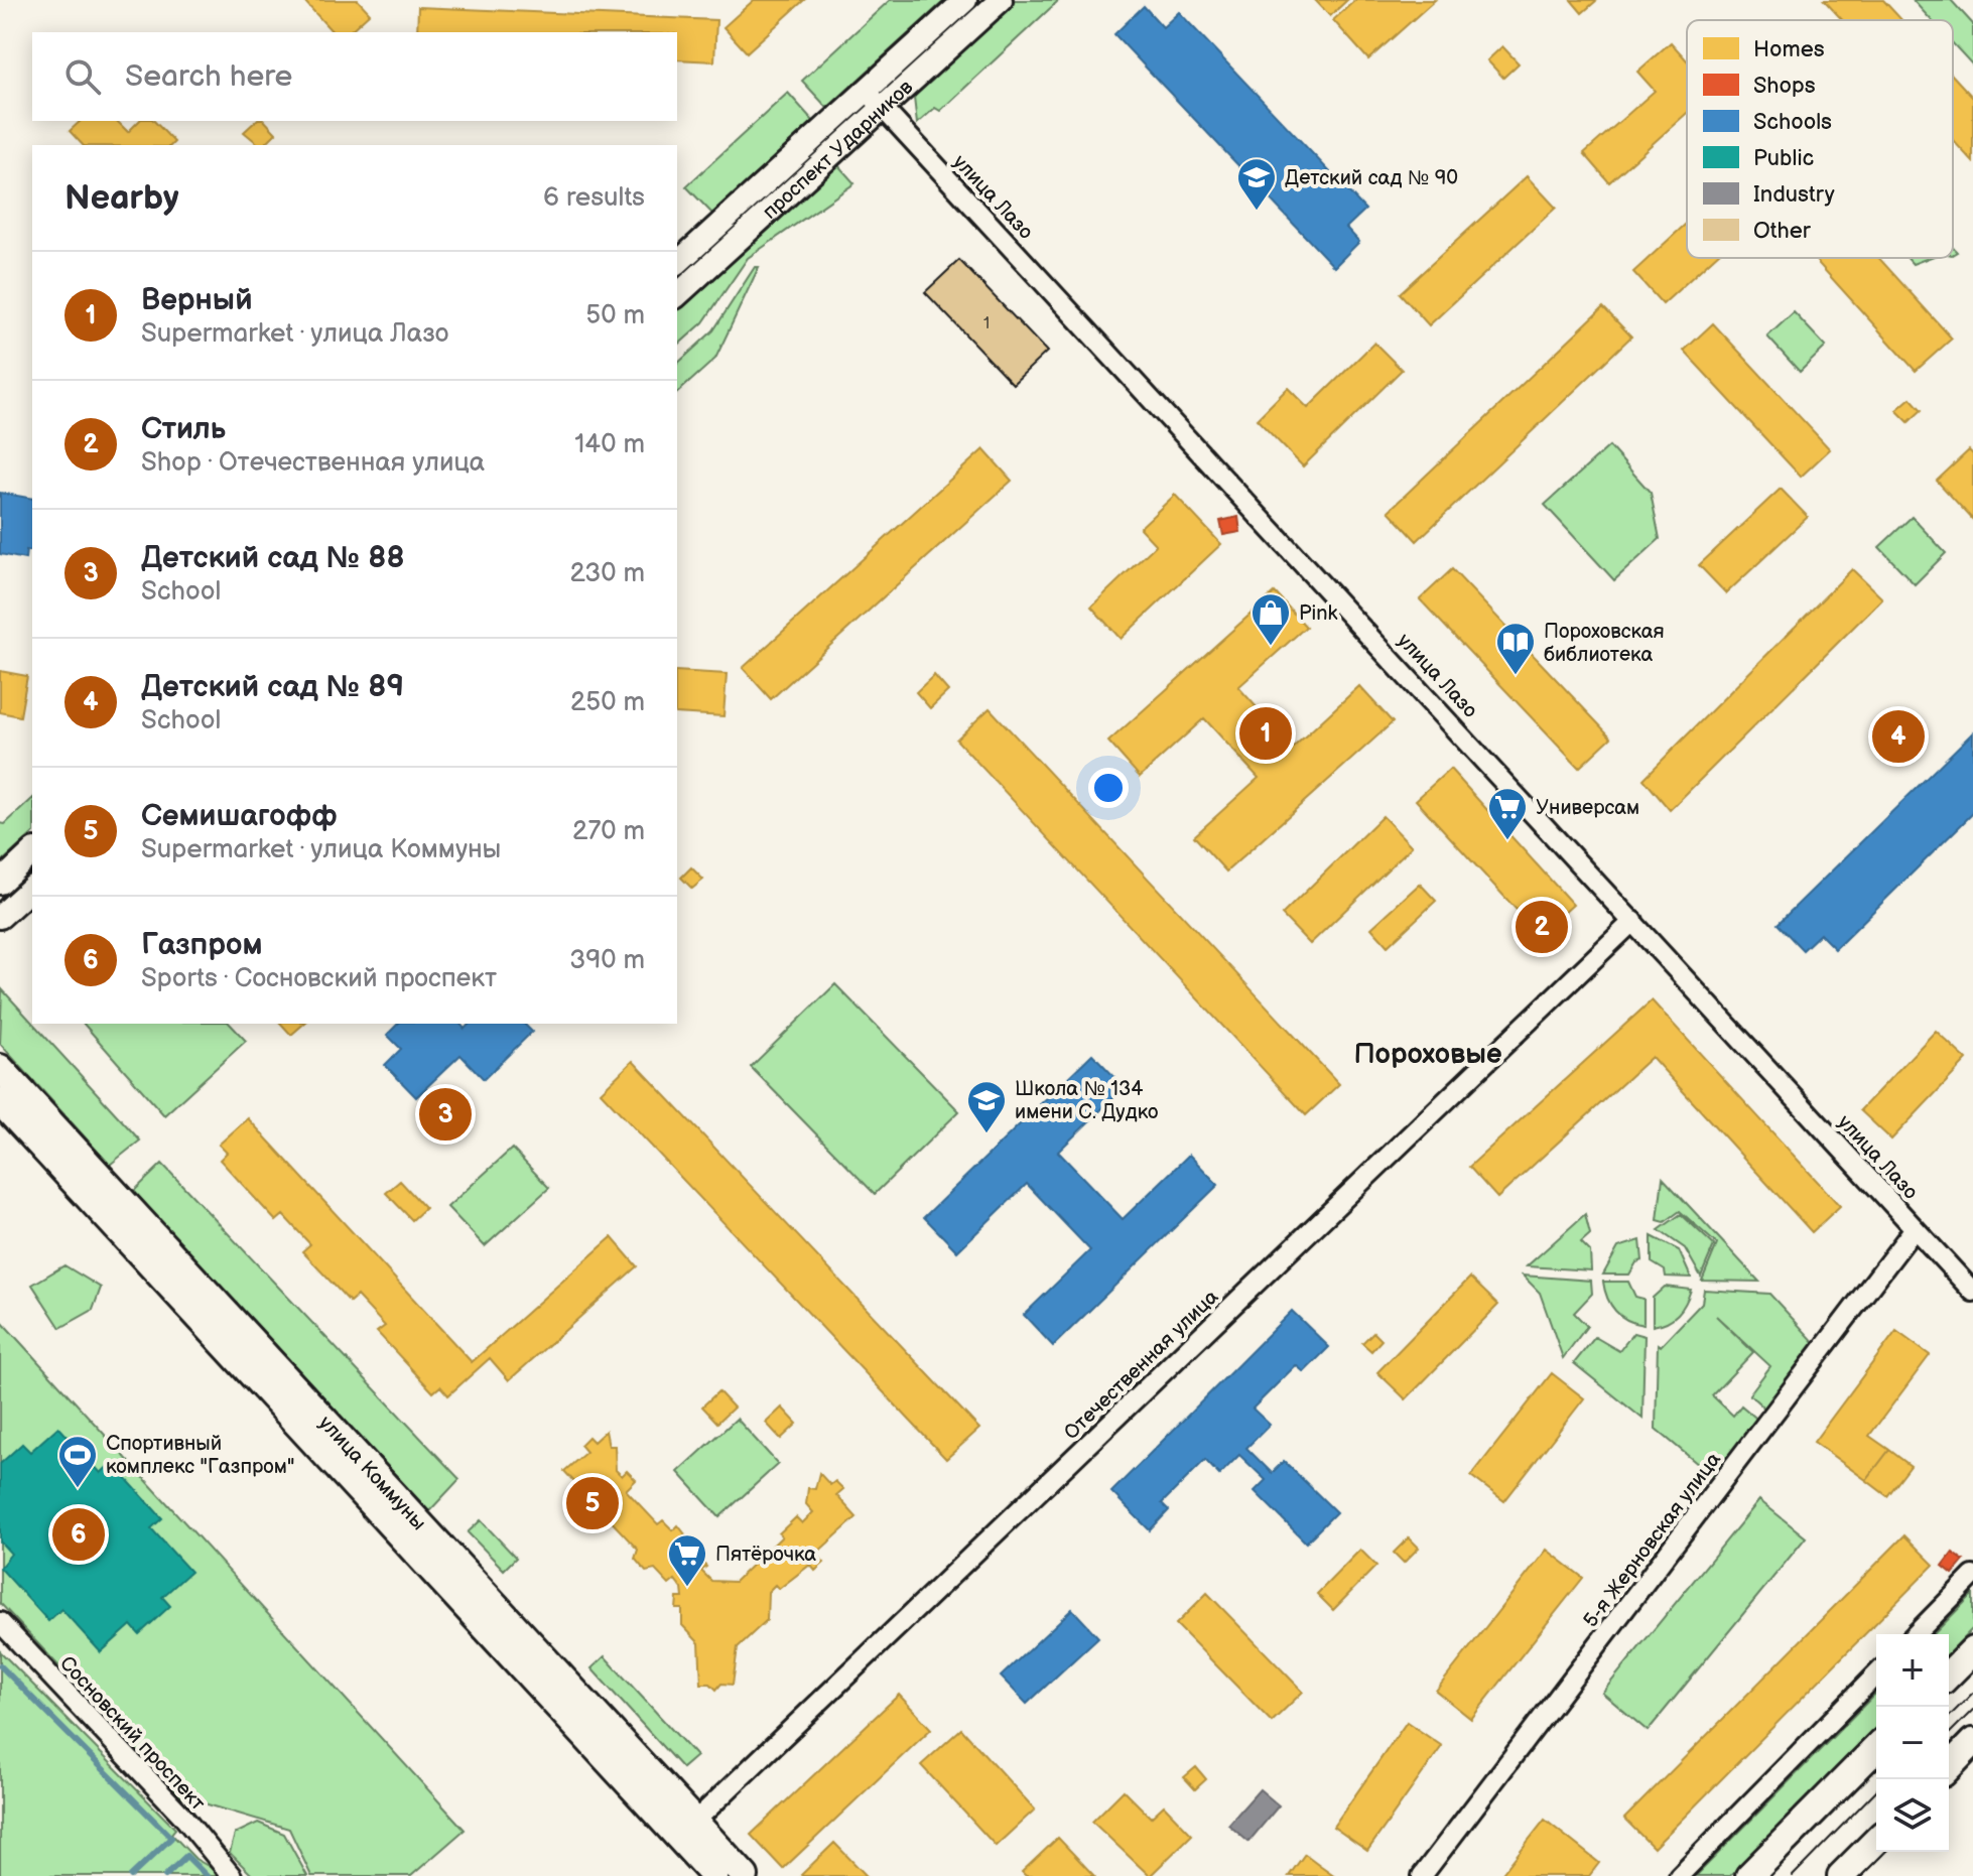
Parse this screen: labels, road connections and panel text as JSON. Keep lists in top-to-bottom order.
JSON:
{
  "streets": {
    "main road": ["улица Коммуны"],
    "street": [
      "проспект Ударников",
      "улица Лазо",
      "Отечественная улица",
      "5-я Жерновская улица",
      "Сосновский проспект"
    ]
  },
  "crossings": [
    ["проспект Ударников", "улица Лазо"],
    ["улица Лазо", "Отечественная улица"],
    ["улица Лазо", "5-я Жерновская улица"],
    ["Отечественная улица", "улица Коммуны"]
  ],
  "districts": ["Пороховые"],
  "places": {
    "school or university": ["Детский сад № 90", "Школа № 134 имени С. Дудко"],
    "shop": ["Pink"],
    "library": ["Пороховская библиотека"],
    "supermarket": ["Универсам", "Пятёрочка"],
    "sports": ["Cпортивный комплекс \"Газпром\""]
  },
  "house_numbers": ["1"],
  "legend": [
    "Homes",
    "Shops",
    "Schools",
    "Public",
    "Industry",
    "Other"
  ],
  "page": {
    "search": "Search here",
    "heading": ["Nearby", "6 results"],
    "list": [
      {
        "mark": "1",
        "name": "Верный",
        "note": "Supermarket · улица Лазо",
        "value": "50 m"
      },
      {
        "mark": "2",
        "name": "Стиль",
        "note": "Shop · Отечественная улица",
        "value": "140 m"
      },
      {
        "mark": "3",
        "name": "Детский сад № 88",
        "note": "School",
        "value": "230 m"
      },
      {
        "mark": "4",
        "name": "Детский сад № 89",
        "note": "School",
        "value": "250 m"
      },
      {
        "mark": "5",
        "name": "Семишагофф",
        "note": "Supermarket · улица Коммуны",
        "value": "270 m"
      },
      {
        "mark": "6",
        "name": "Газпром",
        "note": "Sports · Сосновский проспект",
        "value": "390 m"
      }
    ],
    "pins": [
      "1",
      "4",
      "2",
      "3",
      "5",
      "6"
    ],
    "map_buttons": ["+", "−"]
  }
}
